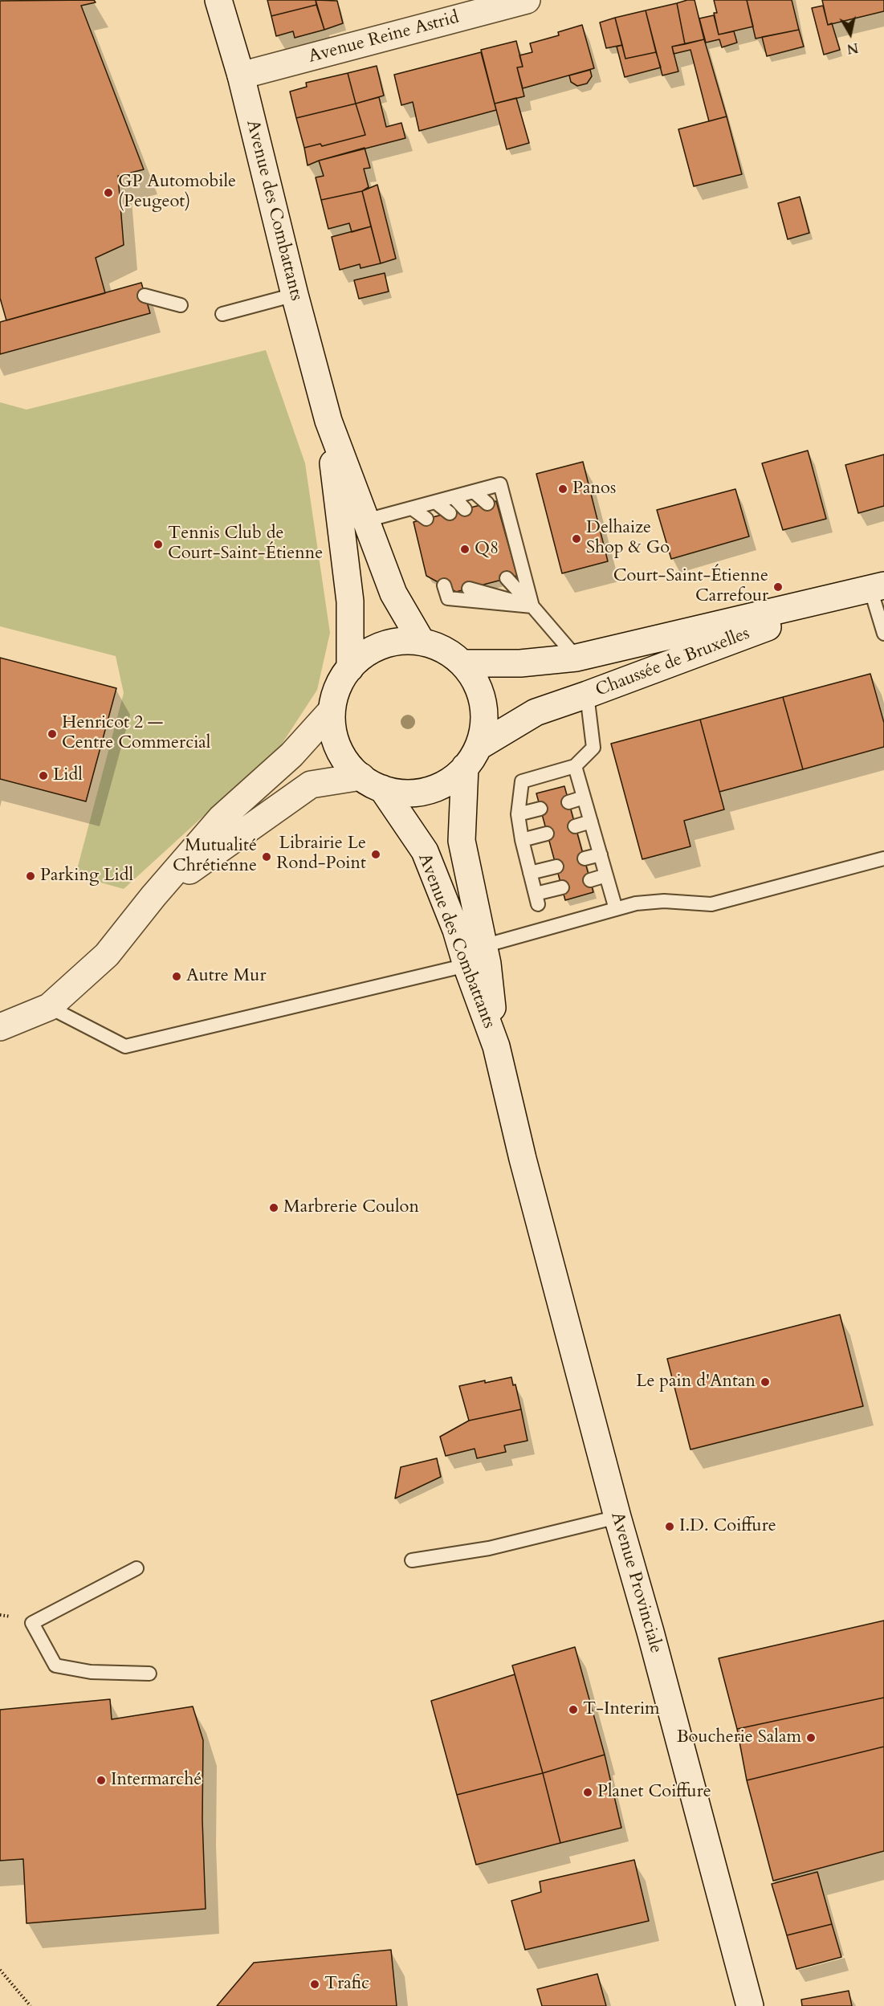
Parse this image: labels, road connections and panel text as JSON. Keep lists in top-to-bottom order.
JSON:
{
  "streets": {
    "main road": [
      "Avenue Reine Astrid",
      "Avenue des Combattants",
      "Chaussée de Bruxelles",
      "Avenue Provinciale"
    ]
  },
  "crossings": [
    ["Avenue Reine Astrid", "Avenue des Combattants"],
    ["Avenue des Combattants", "Chaussée de Bruxelles"],
    ["Avenue des Combattants", "Avenue Provinciale"]
  ],
  "places": [
    "GP Automobile (Peugeot)",
    "Panos",
    "Delhaize Shop & Go",
    "Tennis Club de Court-Saint-Étienne",
    "Q8",
    "Court-Saint-Étienne Carrefour",
    "Henricot 2 — Centre Commercial",
    "Lidl",
    "Librairie Le Rond-Point",
    "Mutualité Chrétienne",
    "Parking Lidl",
    "Autre Mur",
    "Marbrerie Coulon",
    "Le pain d'Antan",
    "I.D. Coiffure",
    "T-Interim",
    "Boucherie Salam",
    "Intermarché",
    "Planet Coiffure",
    "Trafic"
  ],
  "north": "bottom"
}
